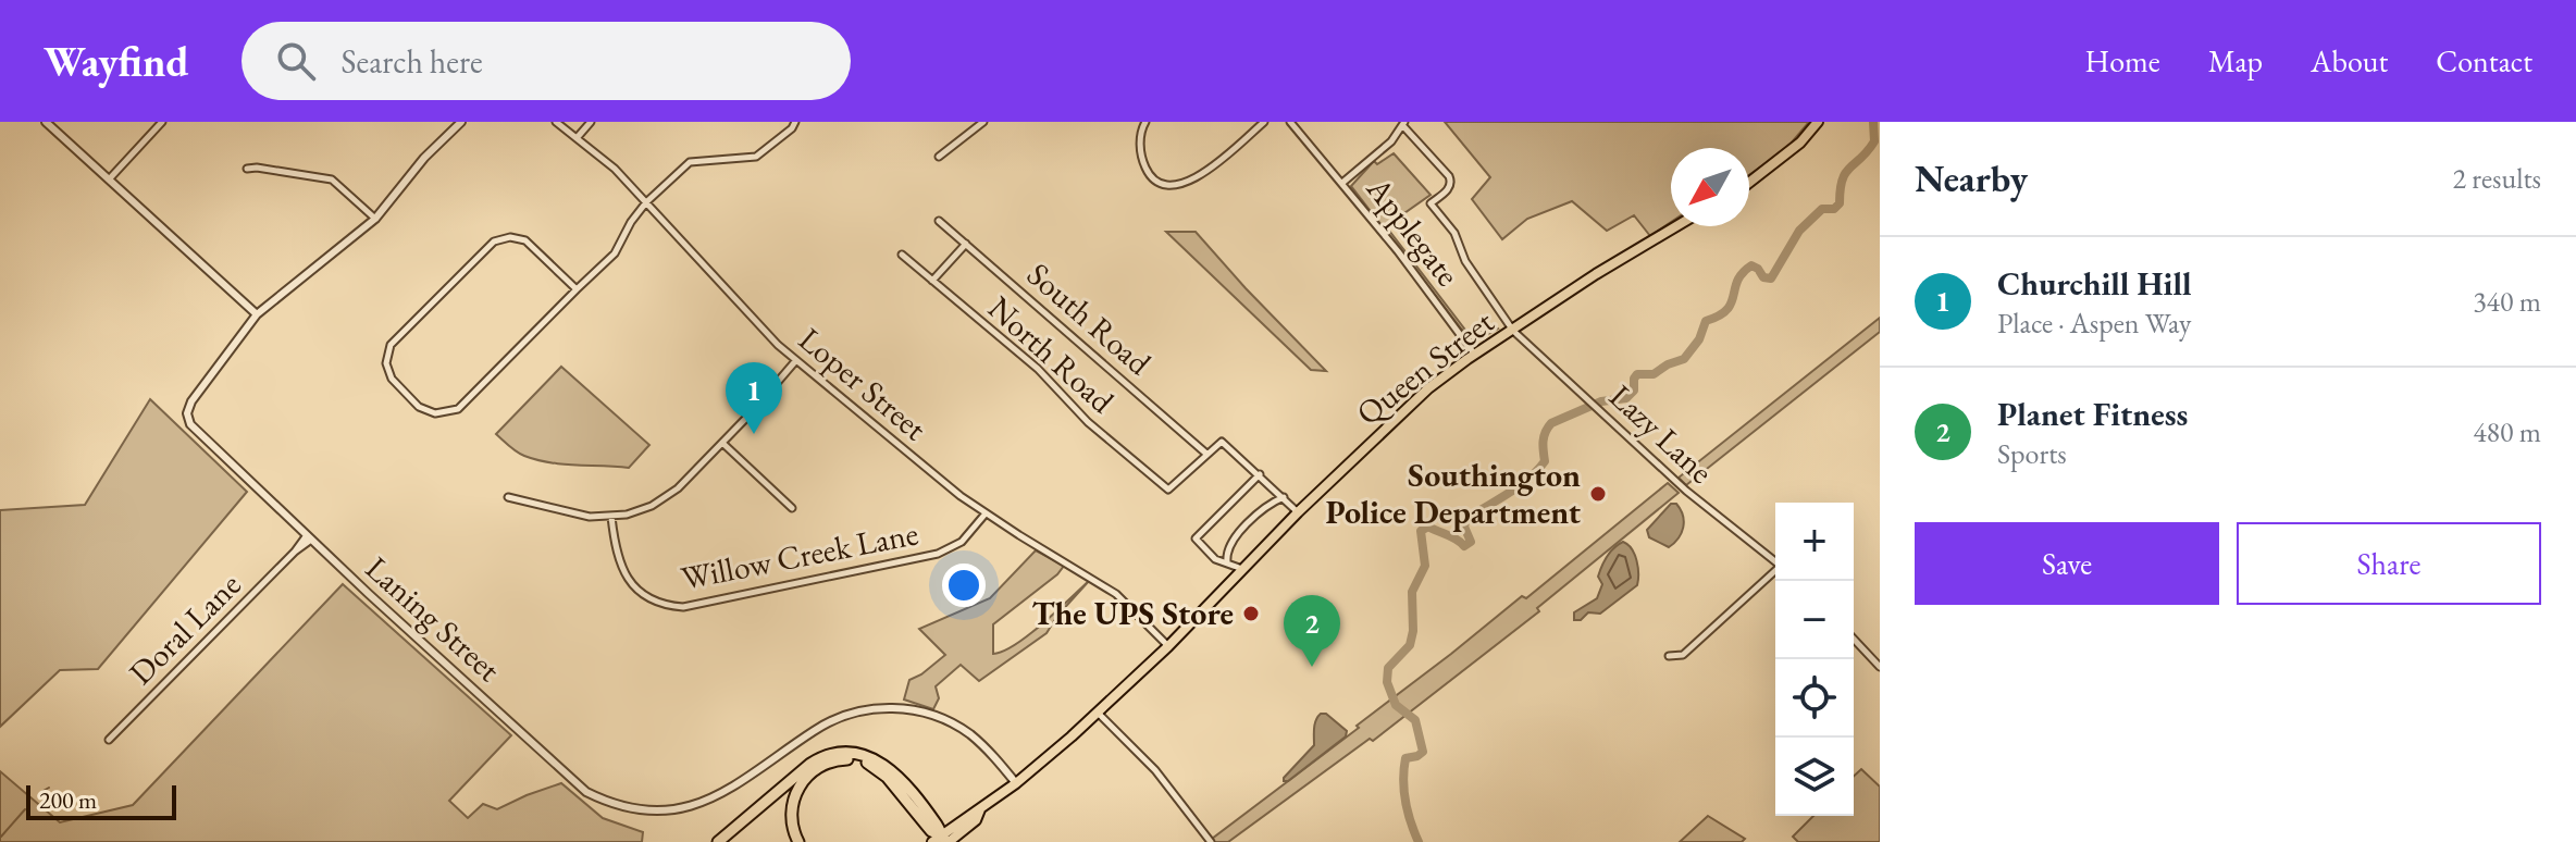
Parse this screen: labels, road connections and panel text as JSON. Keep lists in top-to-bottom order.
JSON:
{
  "streets": {
    "highway": ["Queen Street"],
    "street": [
      "Applegate",
      "South Road",
      "North Road",
      "Loper Street",
      "Lazy Lane",
      "Willow Creek Lane",
      "Laning Street",
      "Doral Lane"
    ]
  },
  "crossings": [
    ["Applegate", "Queen Street"],
    ["Applegate", "Lazy Lane"],
    ["South Road", "North Road"],
    ["Queen Street", "Loper Street"],
    ["Queen Street", "Lazy Lane"],
    ["Loper Street", "Willow Creek Lane"],
    ["Laning Street", "Doral Lane"]
  ],
  "places": ["Southington Police Department", "The UPS Store"],
  "scale_bar": "200 m",
  "north": "bottom left",
  "page": {
    "header": "Wayfind",
    "search": "Search here",
    "nav": [
      "Home",
      "Map",
      "About",
      "Contact"
    ],
    "heading": ["Nearby", "2 results"],
    "list": [
      {
        "mark": "1",
        "name": "Churchill Hill",
        "note": "Place · Aspen Way",
        "value": "340 m"
      },
      {
        "mark": "2",
        "name": "Planet Fitness",
        "note": "Sports",
        "value": "480 m"
      }
    ],
    "pins": ["1", "2"],
    "buttons": ["Save", "Share"],
    "map_buttons": ["+", "−"],
    "scale": "200 m"
  }
}
